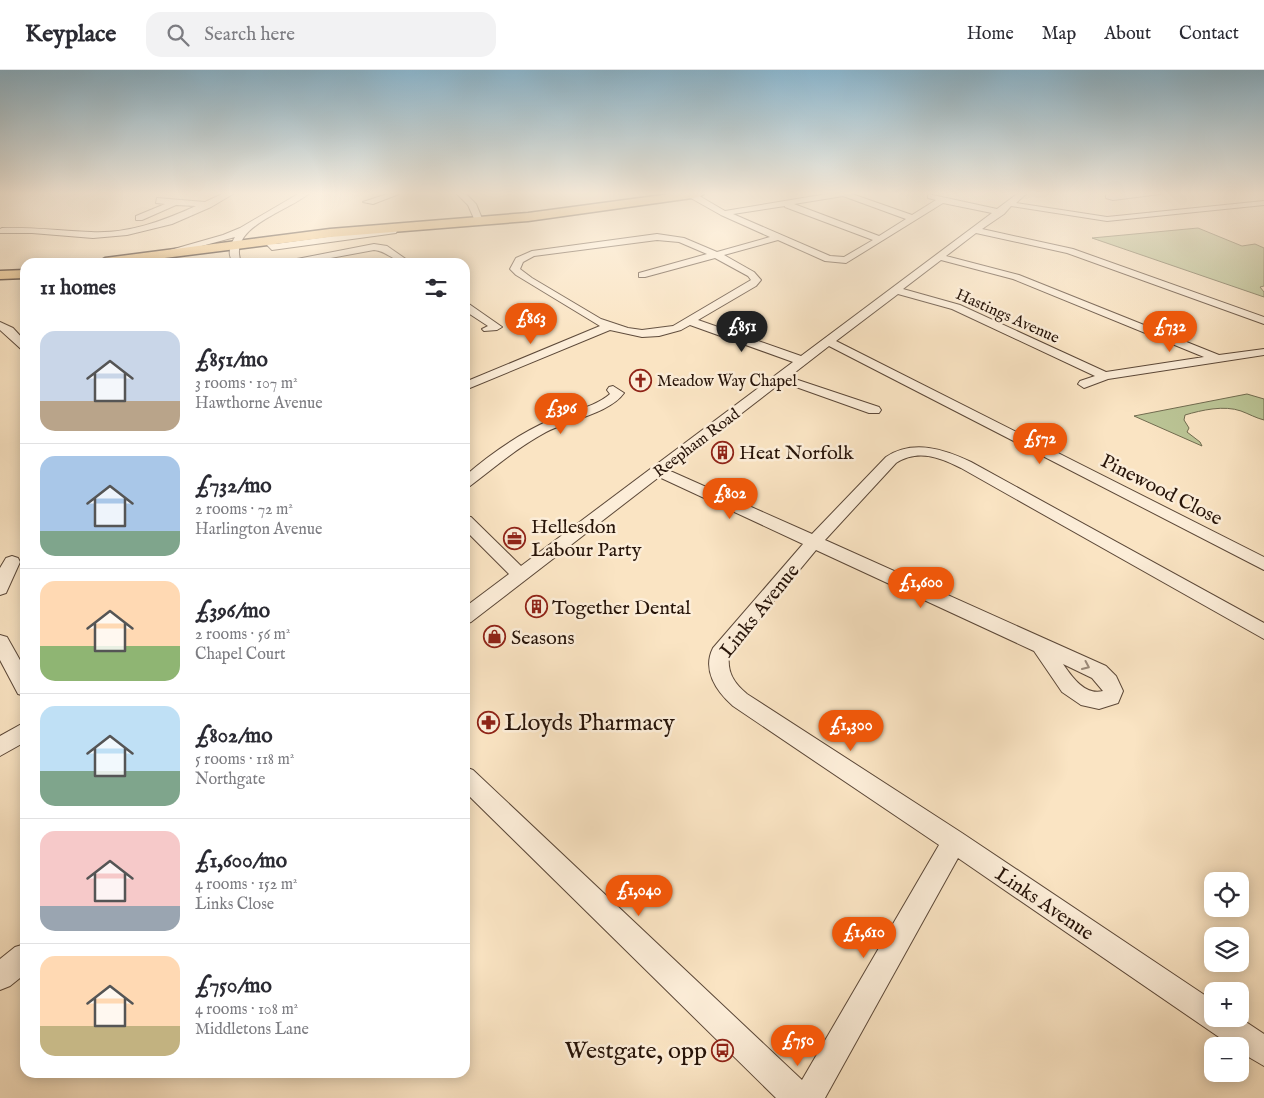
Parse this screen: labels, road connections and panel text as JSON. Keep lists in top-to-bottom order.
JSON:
{
  "streets": {
    "street": [
      "Hastings Avenue",
      "Reepham Road",
      "Pinewood Close",
      "Links Avenue"
    ]
  },
  "crossings": [
    ["Hastings Avenue", "Reepham Road"],
    ["Reepham Road", "Pinewood Close"]
  ],
  "places": {
    "church": ["Meadow Way Chapel"],
    "building": ["Heat Norfolk", "Together Dental"],
    "office": ["Hellesdon Labour Party"],
    "shop": ["Seasons"],
    "pharmacy": ["Lloyds Pharmacy"],
    "bus stop": ["Westgate, opp"]
  },
  "page": {
    "header": "Keyplace",
    "search": "Search here",
    "nav": [
      "Home",
      "Map",
      "About",
      "Contact"
    ],
    "heading": "11 homes",
    "price": [
      "£863",
      "£851",
      "£732",
      "£396",
      "£572",
      "£802",
      "£1,600",
      "£1,300",
      "£1,040",
      "£1,610",
      "£750"
    ],
    "list": [
      {
        "name": "£851/mo",
        "note": "3 rooms · 107 m² · Hawthorne Avenue"
      },
      {
        "name": "£732/mo",
        "note": "2 rooms · 72 m² · Harlington Avenue"
      },
      {
        "name": "£396/mo",
        "note": "2 rooms · 56 m² · Chapel Court"
      },
      {
        "name": "£802/mo",
        "note": "5 rooms · 118 m² · Northgate"
      },
      {
        "name": "£1,600/mo",
        "note": "4 rooms · 152 m² · Links Close"
      },
      {
        "name": "£750/mo",
        "note": "4 rooms · 108 m² · Middletons Lane"
      }
    ],
    "map_buttons": ["+", "−"]
  }
}
